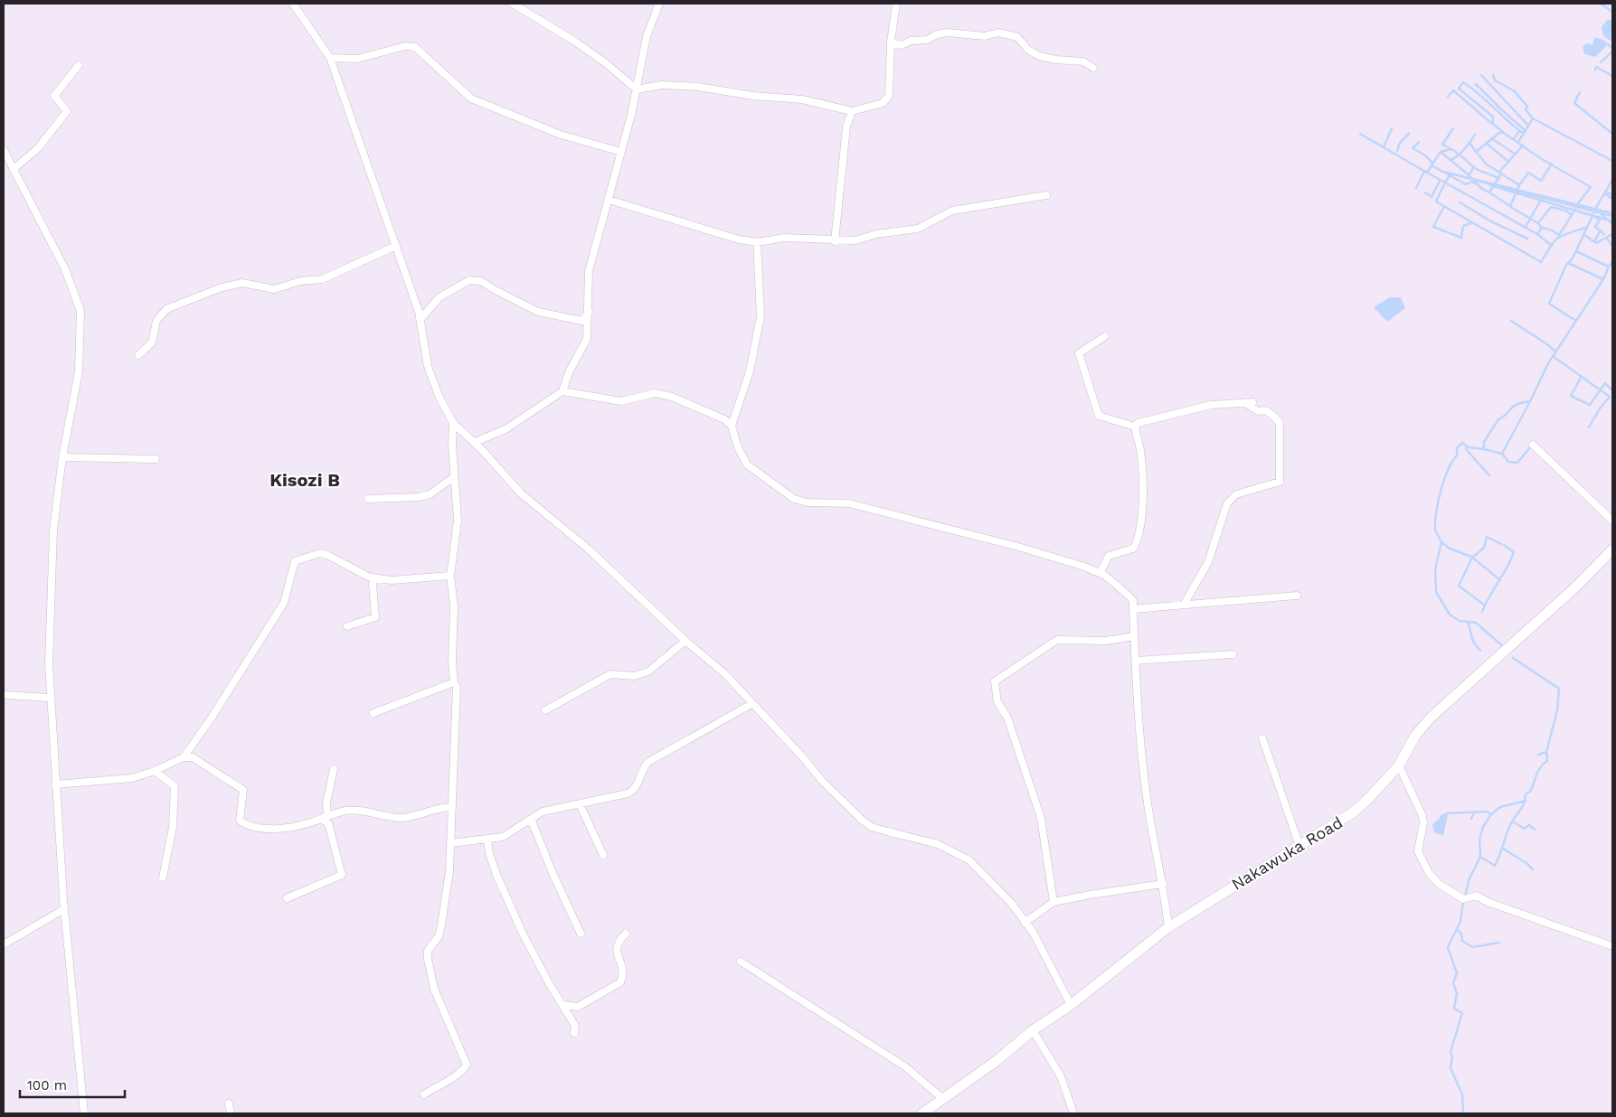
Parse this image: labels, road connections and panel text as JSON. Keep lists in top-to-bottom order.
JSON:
{
  "streets": {
    "main road": ["Nakawuka Road"]
  },
  "districts": ["Kisozi B"],
  "scale_bar": "100 m"
}
